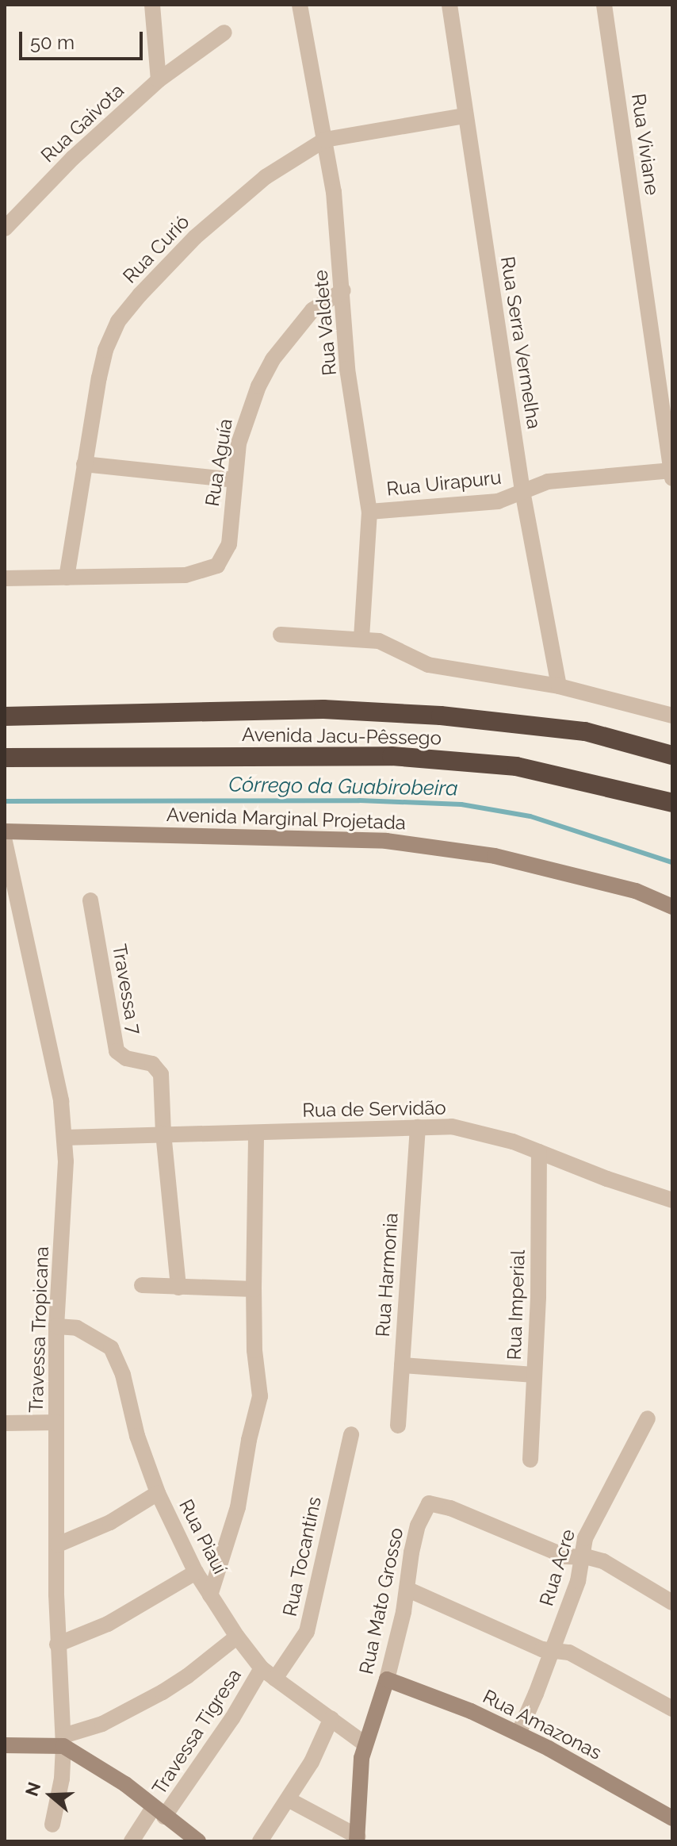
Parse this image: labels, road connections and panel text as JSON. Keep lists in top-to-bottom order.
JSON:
{
  "streets": {
    "highway": ["Avenida Jacu-Pêssego"],
    "street": [
      "Rua Gaivota",
      "Rua Viviane",
      "Rua Curió",
      "Rua Valdete",
      "Rua Serra Vermelha",
      "Rua Aguía",
      "Rua Uirapuru",
      "Avenida Marginal Projetada",
      "Travessa 7",
      "Rua de Servidão",
      "Rua Harmonia",
      "Rua Imperial",
      "Travessa Tropicana",
      "Rua Piauí",
      "Rua Tocantins",
      "Rua Acre",
      "Rua Mato Grosso",
      "Rua Amazonas",
      "Travessa Tigresa"
    ]
  },
  "crossings": [
    ["Rua Viviane", "Rua Uirapuru"],
    ["Rua Curió", "Rua Valdete"],
    ["Rua Curió", "Rua Serra Vermelha"],
    ["Rua Curió", "Rua Aguía"],
    ["Rua Valdete", "Rua Aguía"],
    ["Rua Valdete", "Rua Uirapuru"],
    ["Rua Serra Vermelha", "Rua Uirapuru"],
    ["Travessa 7", "Rua de Servidão"],
    ["Rua de Servidão", "Rua Harmonia"],
    ["Rua de Servidão", "Rua Imperial"],
    ["Rua de Servidão", "Travessa Tropicana"],
    ["Travessa Tropicana", "Rua Piauí"],
    ["Travessa Tropicana", "Travessa Tigresa"],
    ["Rua Piauí", "Rua Tocantins"],
    ["Rua Piauí", "Rua Mato Grosso"],
    ["Rua Piauí", "Travessa Tigresa"],
    ["Rua Acre", "Rua Mato Grosso"],
    ["Rua Acre", "Rua Amazonas"],
    ["Rua Mato Grosso", "Rua Amazonas"]
  ],
  "water": ["Córrego da Guabirobeira"],
  "scale_bar": "50 m",
  "north": "left"
}
